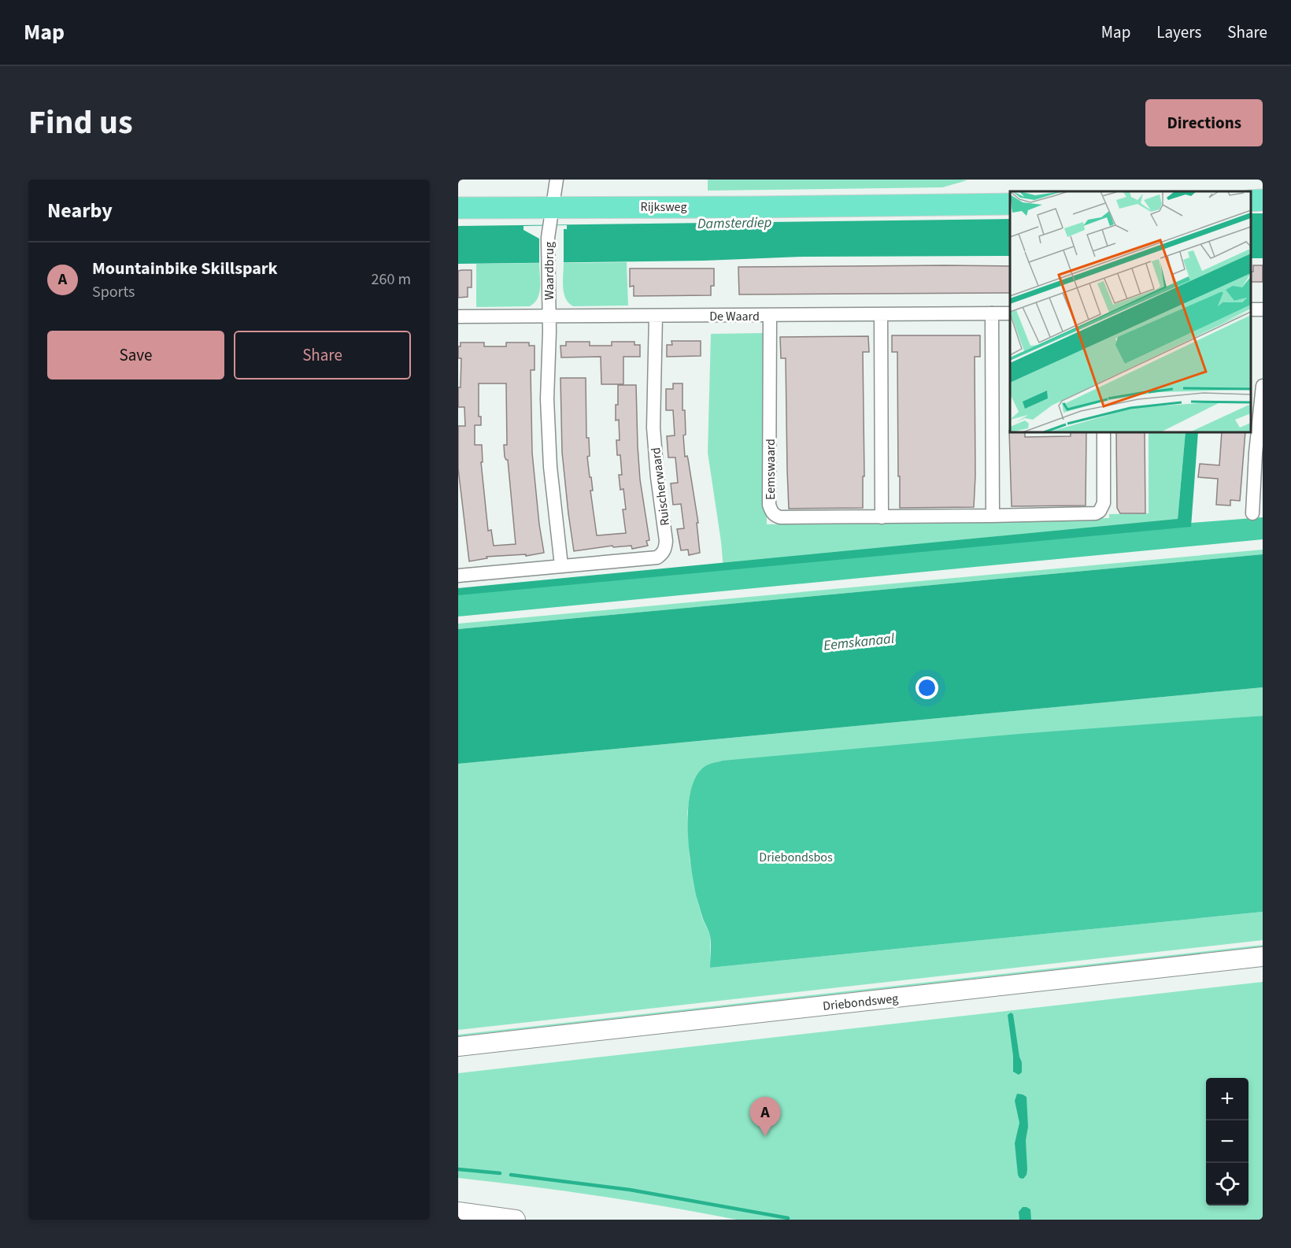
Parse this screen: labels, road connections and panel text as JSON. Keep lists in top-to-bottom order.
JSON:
{
  "streets": {
    "main road": ["Rijksweg"],
    "street": [
      "Waardbrug",
      "De Waard",
      "Eemswaard",
      "Ruischerwaard",
      "Driebondsweg"
    ]
  },
  "crossings": [
    ["Rijksweg", "Waardbrug"],
    ["Waardbrug", "De Waard"],
    ["De Waard", "Eemswaard"],
    ["De Waard", "Ruischerwaard"]
  ],
  "water": ["Damsterdiep", "Eemskanaal"],
  "parks": ["Driebondsbos"],
  "page": {
    "header": "Map",
    "nav": ["Map", "Layers", "Share"],
    "title": "Find us",
    "buttons": [
      "Directions",
      ["Save", "Share"]
    ],
    "heading": "Nearby",
    "list": [
      {
        "mark": "A",
        "name": "Mountainbike Skillspark",
        "note": "Sports",
        "value": "260 m"
      }
    ],
    "map_buttons": ["+", "−"],
    "pins": "A"
  }
}
